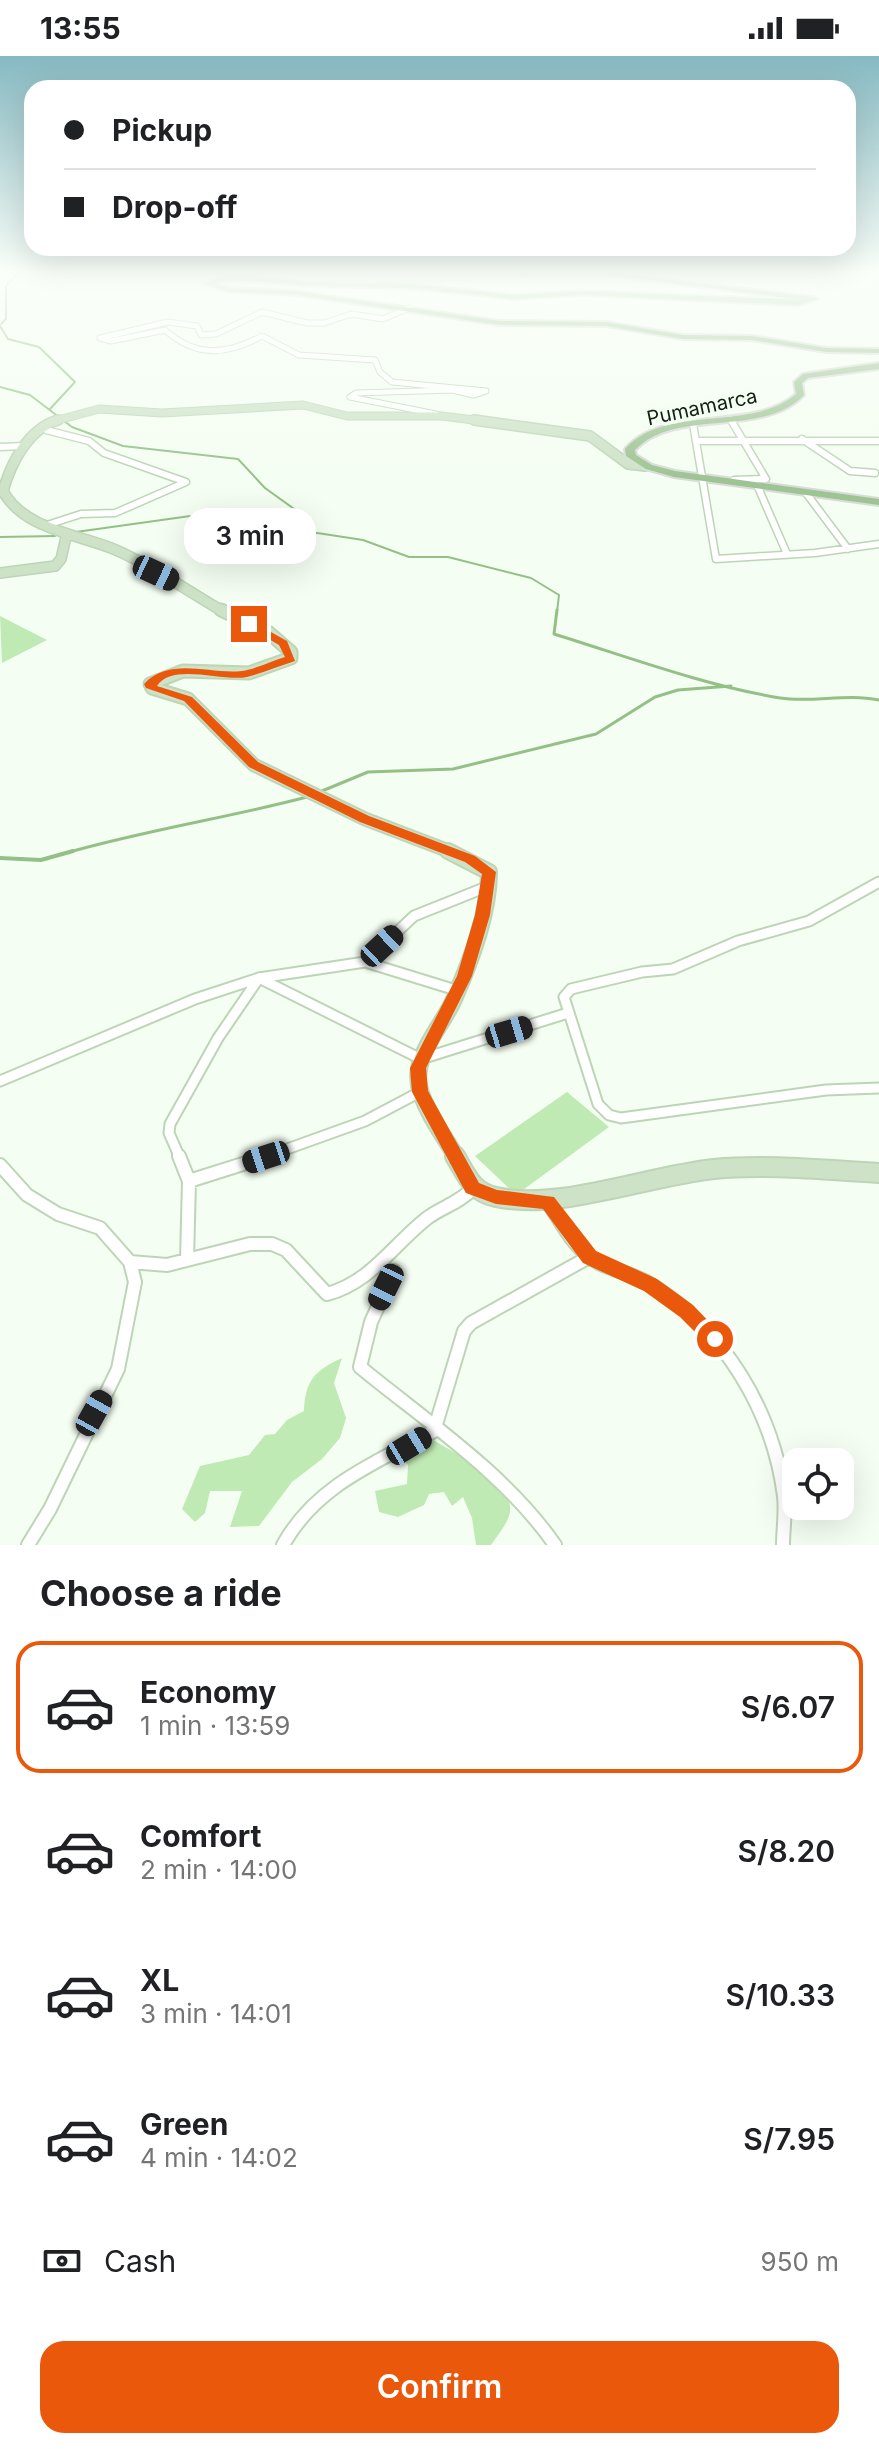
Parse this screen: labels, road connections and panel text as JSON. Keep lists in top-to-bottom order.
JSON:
{
  "streets": {
    "main road": ["Pumamarca"]
  },
  "page": {
    "status": "13:55",
    "banner": ["Pickup", "Drop-off"],
    "bubble": "3 min",
    "heading": "Choose a ride",
    "list": [
      {
        "name": "Economy",
        "note": "1 min · 13:59",
        "value": "S/6.07"
      },
      {
        "name": "Comfort",
        "note": "2 min · 14:00",
        "value": "S/8.20"
      },
      {
        "name": "XL",
        "note": "3 min · 14:01",
        "value": "S/10.33"
      },
      {
        "name": "Green",
        "note": "4 min · 14:02",
        "value": "S/7.95"
      }
    ],
    "pay": ["Cash", "950 m"],
    "buttons": "Confirm"
  }
}
